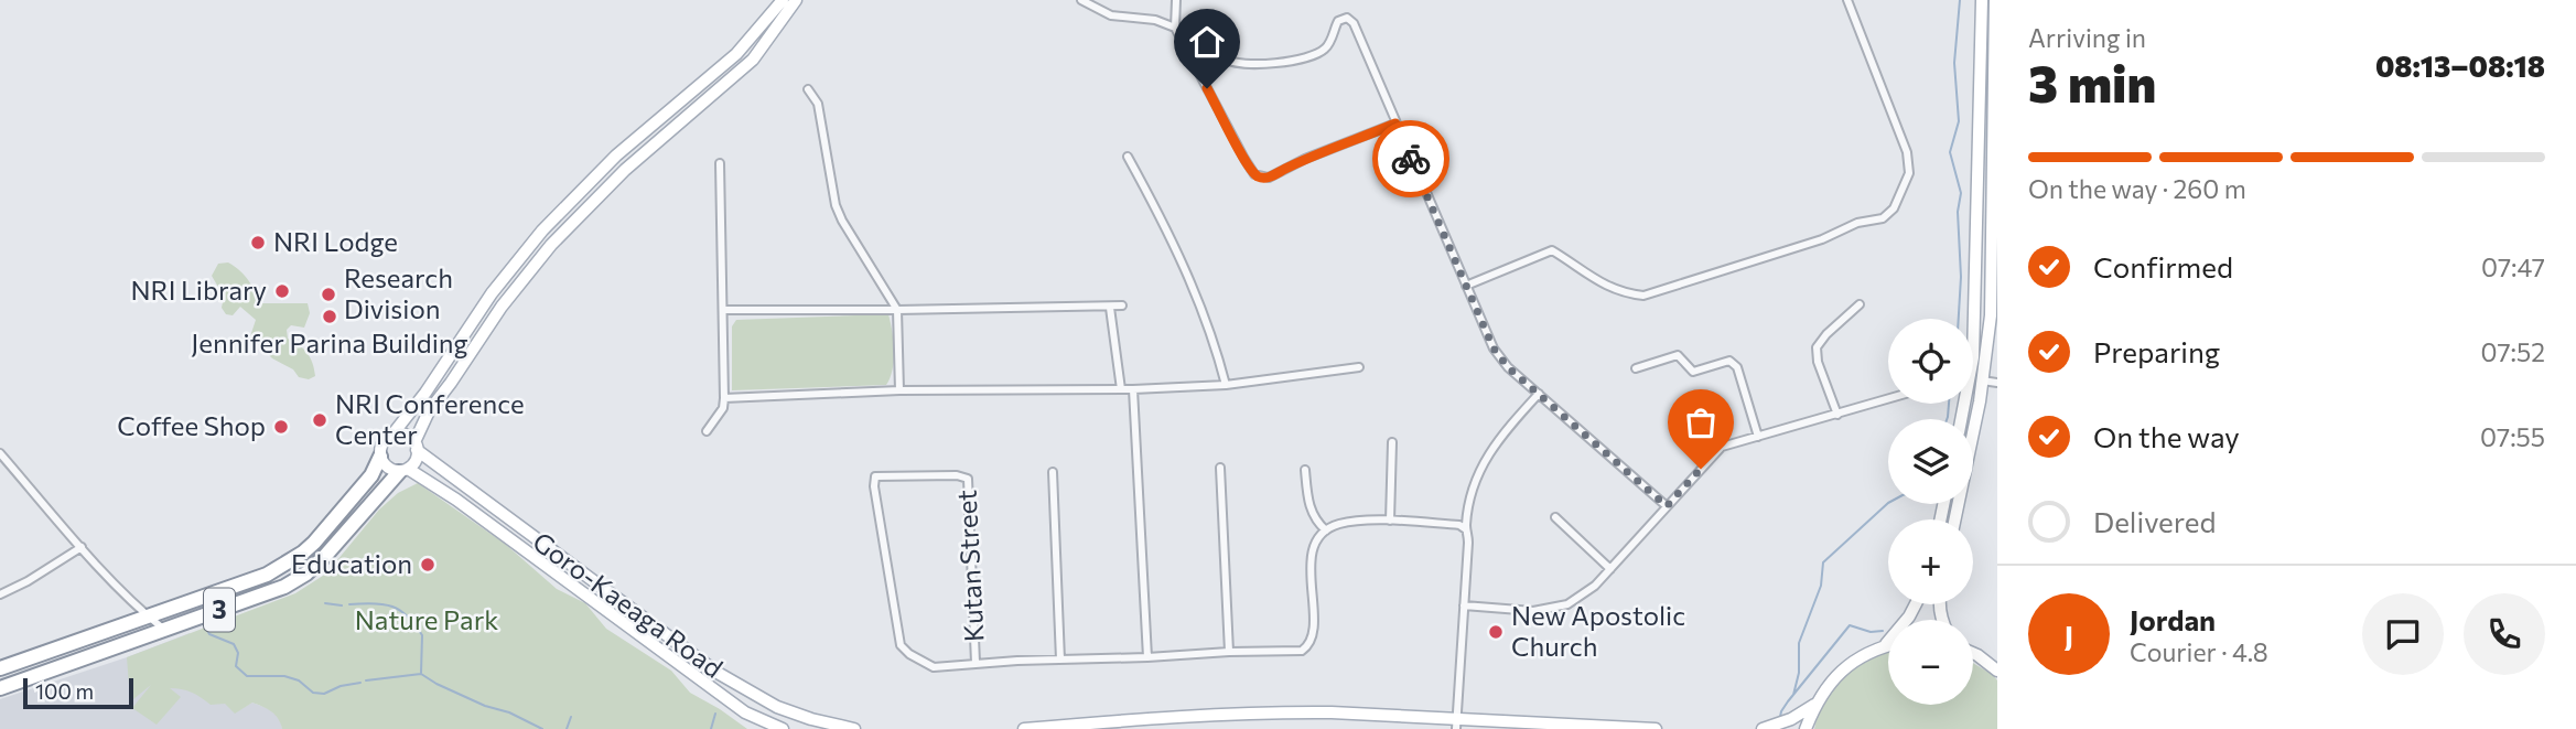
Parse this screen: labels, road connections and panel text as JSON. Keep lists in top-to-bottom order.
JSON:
{
  "streets": {
    "highway": ["3"],
    "main road": ["Goro-Kaeaga Road"],
    "street": ["Kutan Street"]
  },
  "crossings": [
    ["Goro-Kaeaga Road", "3"]
  ],
  "parks": ["Nature Park"],
  "places": [
    "NRI Lodge",
    "NRI Library",
    "Research Division",
    "Jennifer Parina Building",
    "NRI Conference Center",
    "Coffee Shop",
    "Education",
    "New Apostolic Church"
  ],
  "scale_bar": "100 m",
  "page": {
    "heading": ["3 min", "Arriving in", "08:13–08:18"],
    "panel": ["Jordan", "Courier · 4.8"],
    "bar": "On the way · 260 m",
    "list": [
      ["Confirmed", "07:47"],
      ["Preparing", "07:52"],
      ["On the way", "07:55"],
      "Delivered"
    ],
    "map_buttons": ["+", "−"],
    "round": "J",
    "scale": "100 m"
  }
}
